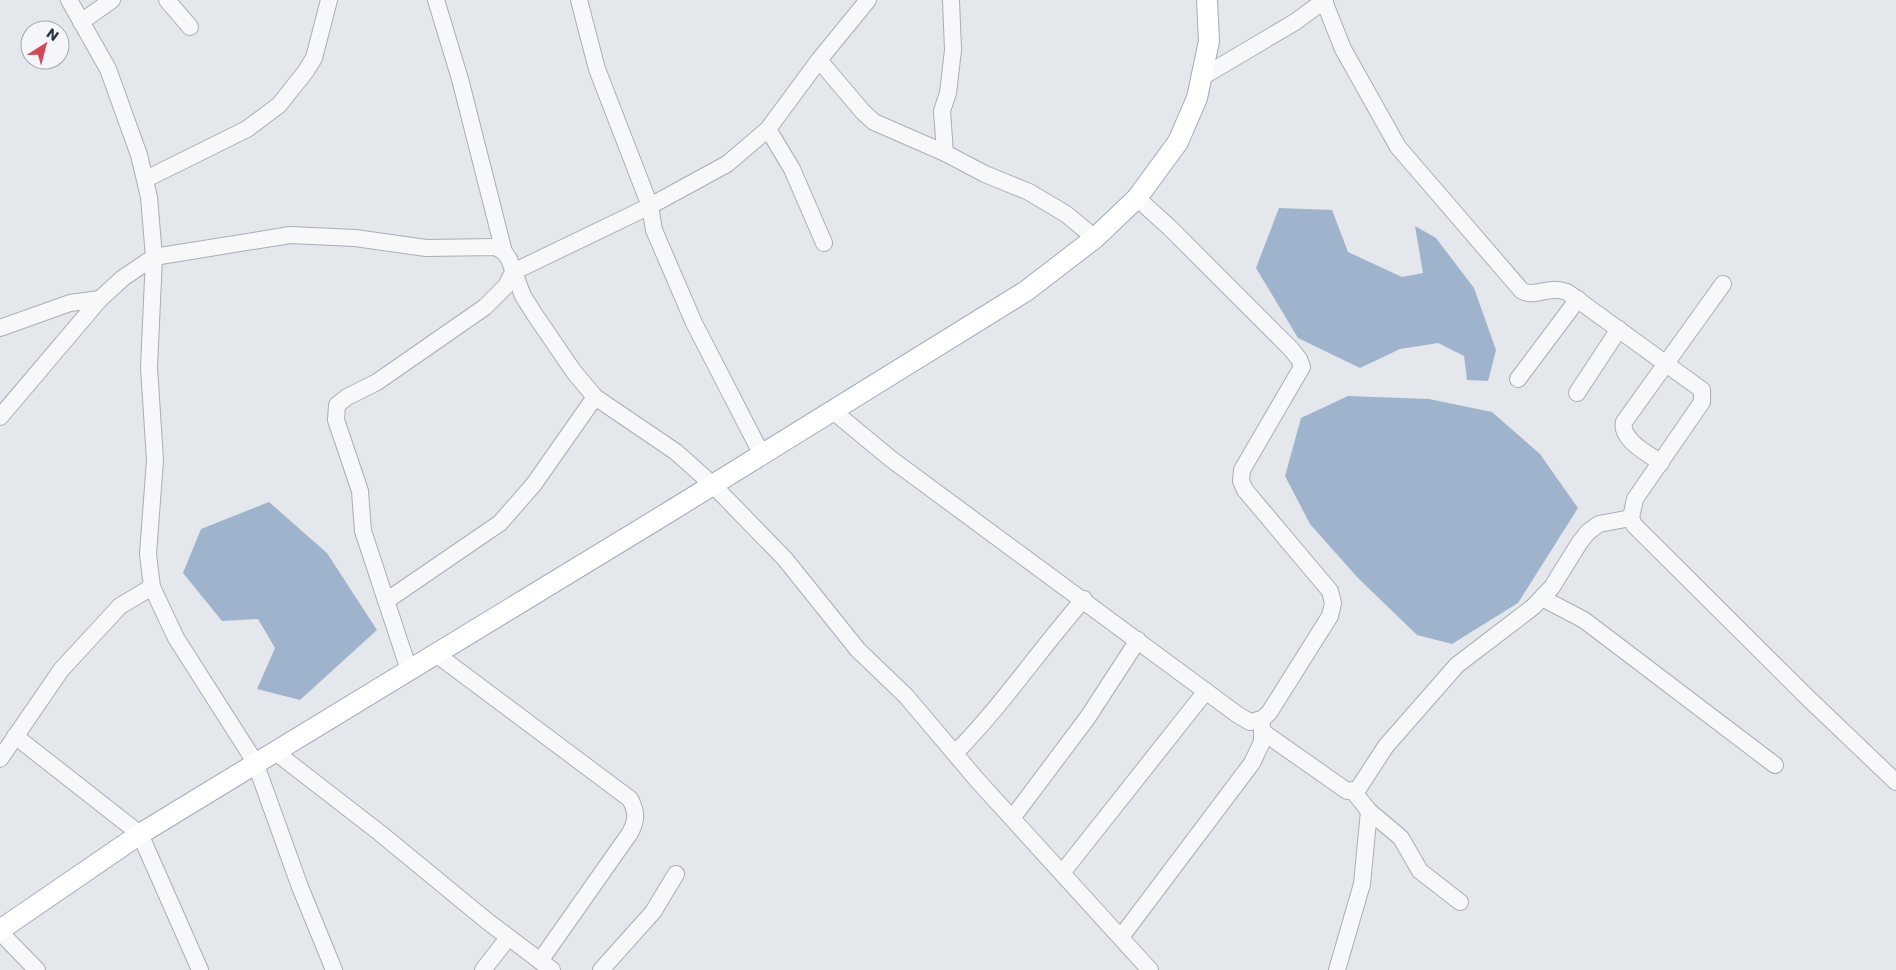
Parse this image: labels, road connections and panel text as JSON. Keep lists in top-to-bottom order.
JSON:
{
  "north": "top right"
}
